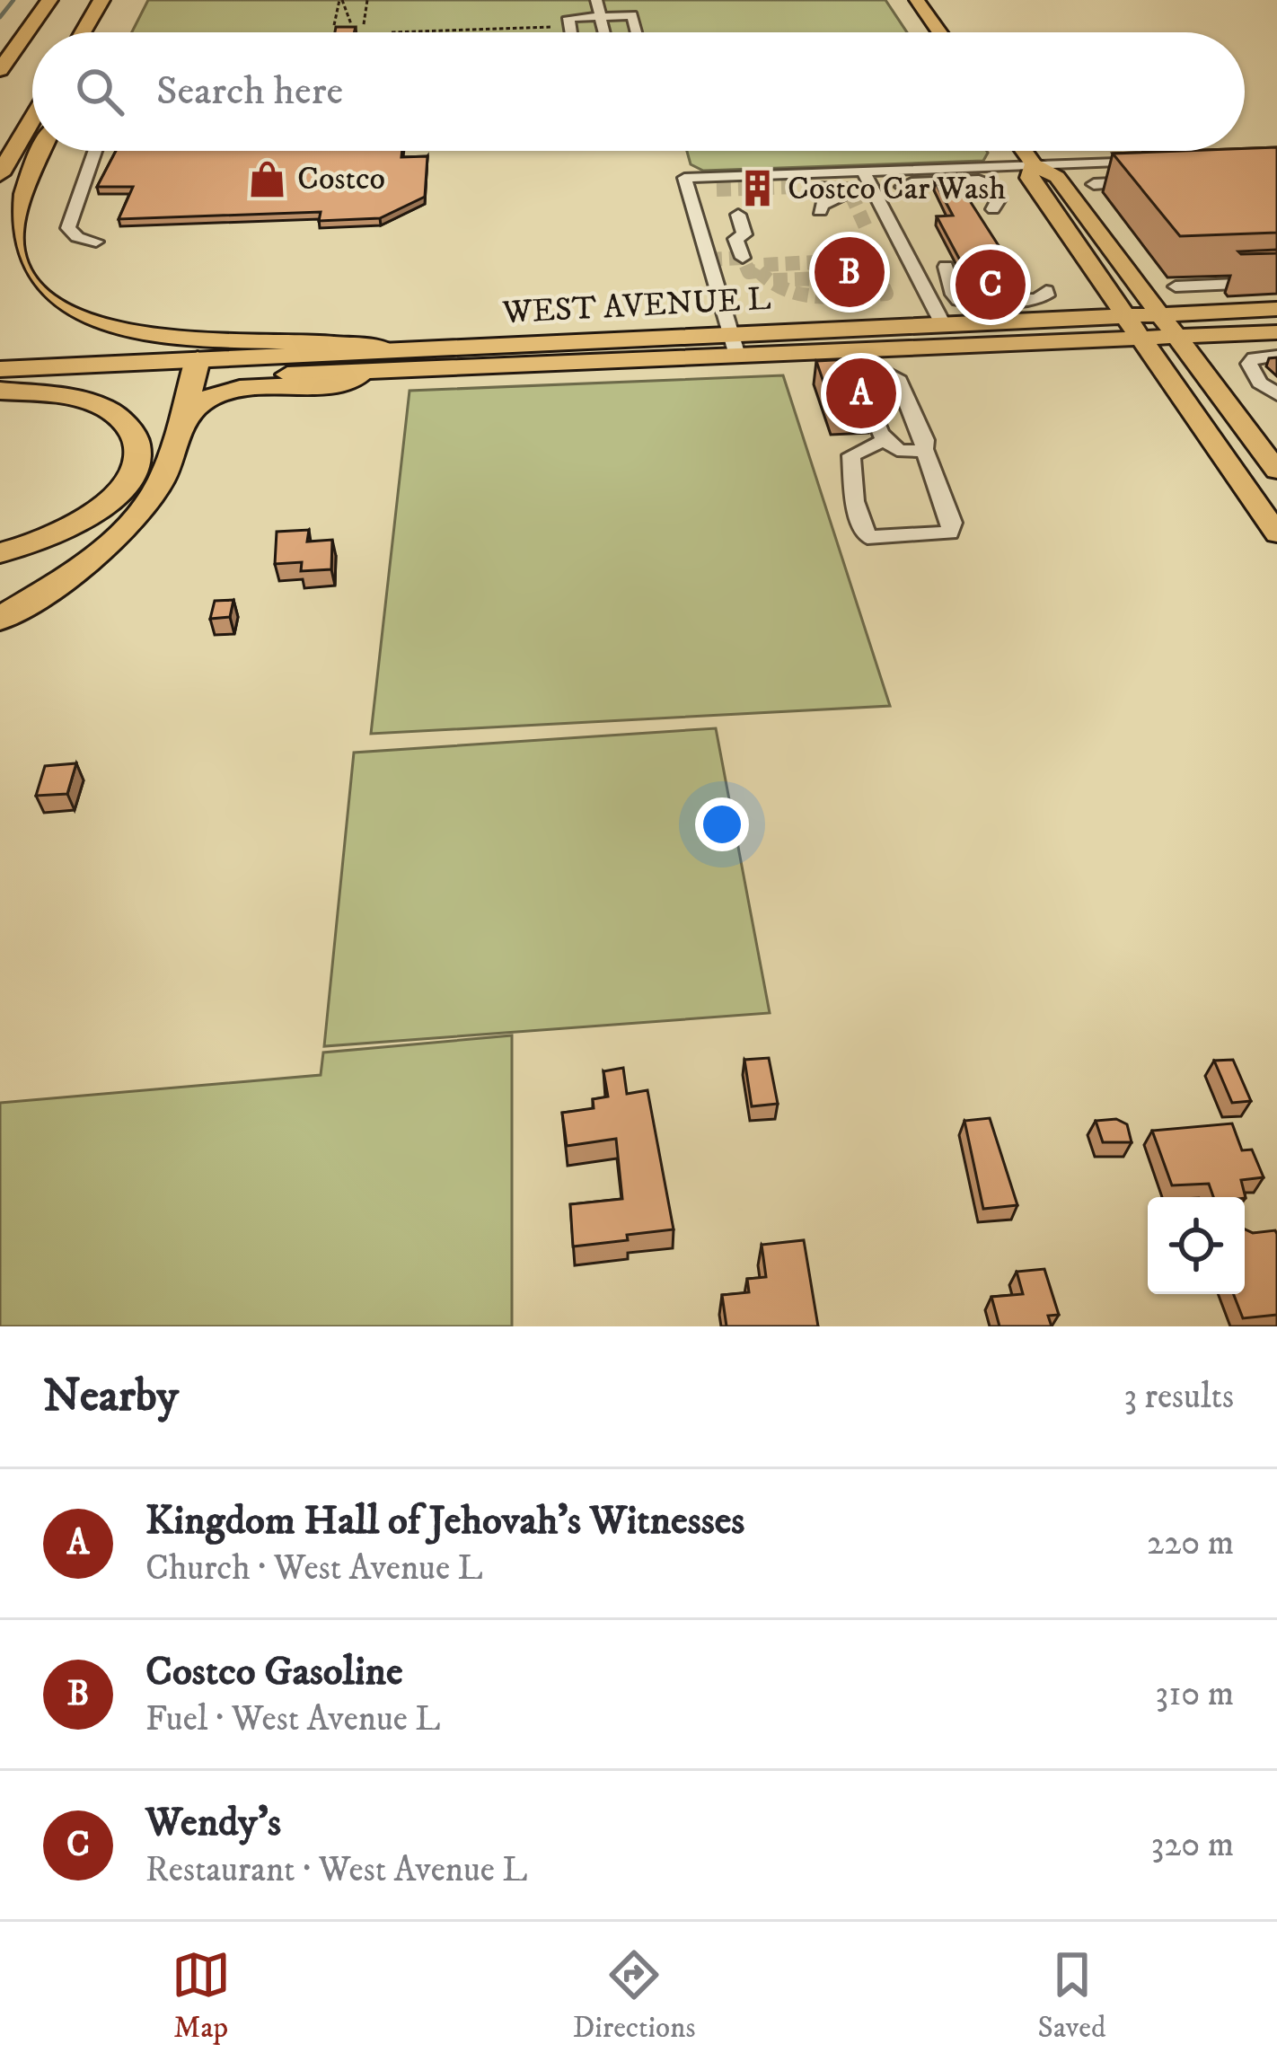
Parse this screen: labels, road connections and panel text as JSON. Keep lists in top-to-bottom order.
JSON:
{
  "streets": {
    "main road": ["WEST AVENUE L"]
  },
  "places": {
    "shop": ["Costco"],
    "building": ["Costco Car Wash"]
  },
  "page": {
    "search": "Search here",
    "pins": ["B", "C", "A"],
    "heading": ["Nearby", "3 results"],
    "list": [
      {
        "mark": "A",
        "name": "Kingdom Hall of Jehovah's Witnesses",
        "note": "Church · West Avenue L",
        "value": "220 m"
      },
      {
        "mark": "B",
        "name": "Costco Gasoline",
        "note": "Fuel · West Avenue L",
        "value": "310 m"
      },
      {
        "mark": "C",
        "name": "Wendy's",
        "note": "Restaurant · West Avenue L",
        "value": "320 m"
      }
    ],
    "nav": ["Map", "Directions", "Saved"]
  }
}
